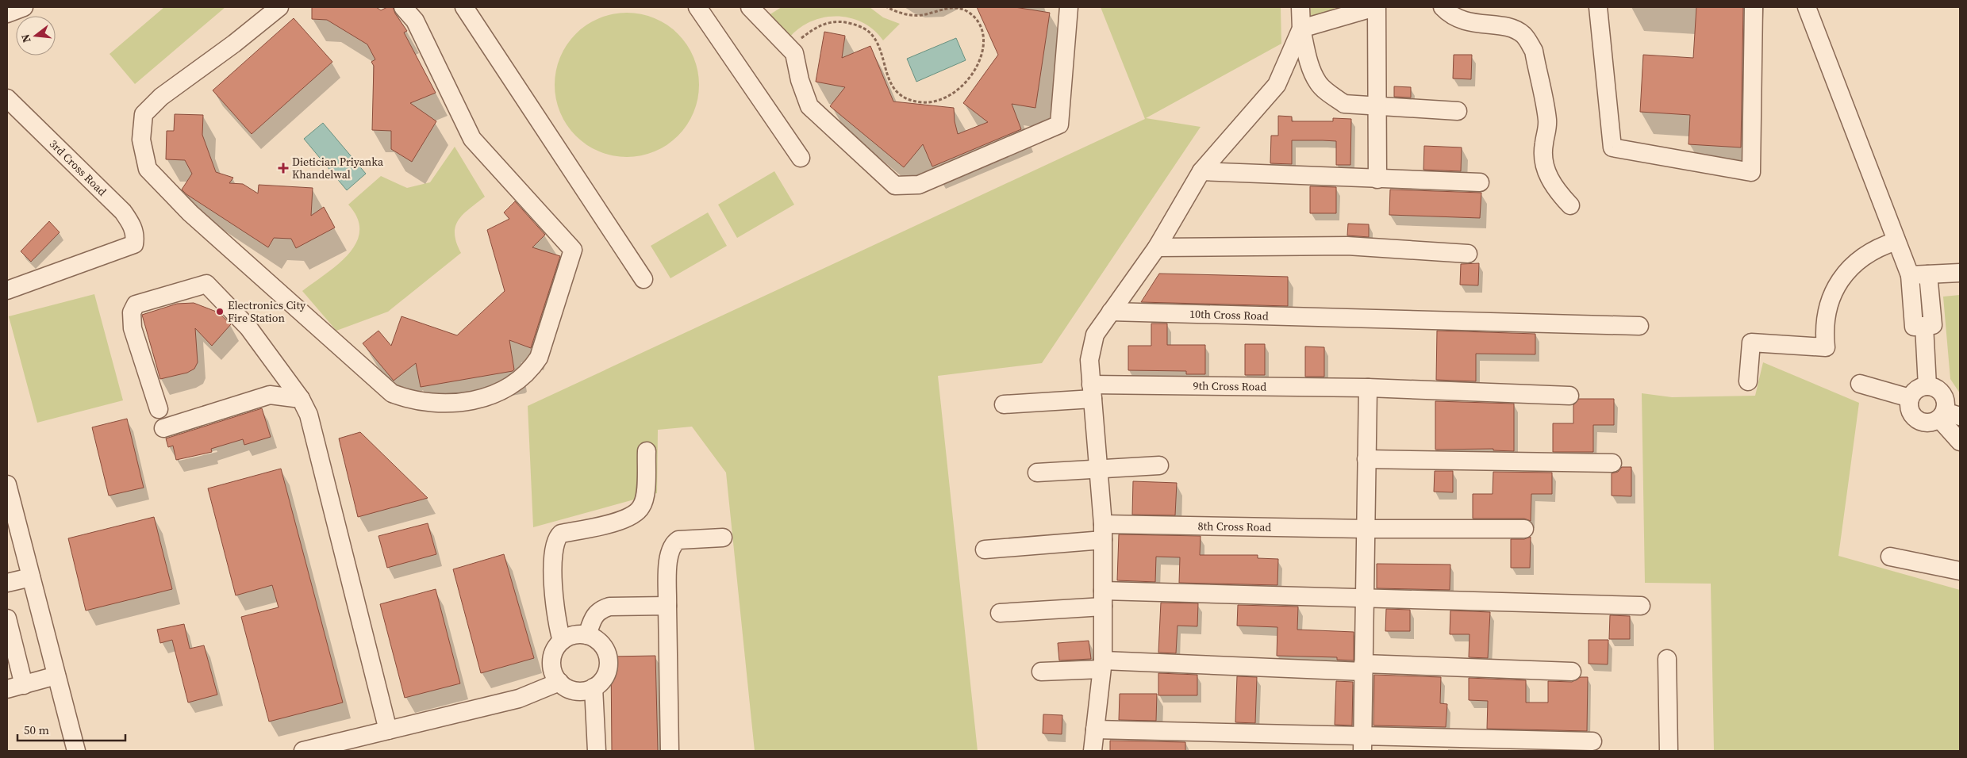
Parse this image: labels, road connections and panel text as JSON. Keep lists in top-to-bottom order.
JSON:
{
  "streets": {
    "street": [
      "3rd Cross Road",
      "10th Cross Road",
      "9th Cross Road",
      "8th Cross Road"
    ]
  },
  "places": {
    "health": ["Dietician Priyanka Khandelwal"],
    "other": ["Electronics City Fire Station"]
  },
  "scale_bar": "50 m",
  "north": "left"
}
